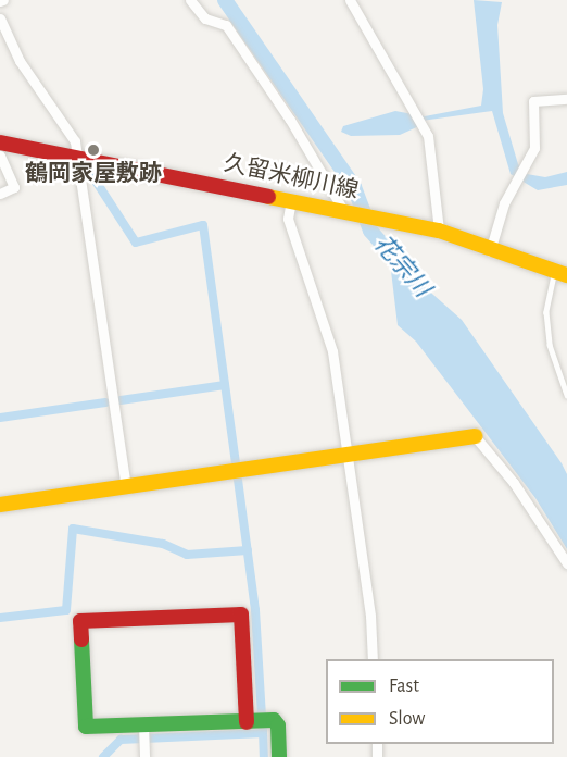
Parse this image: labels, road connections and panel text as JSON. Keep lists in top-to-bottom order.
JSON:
{
  "streets": {
    "street": ["久留米柳川線"]
  },
  "water": ["花宗川"],
  "places": ["鶴岡家屋敷跡"],
  "legend": ["Fast", "Slow"]
}
